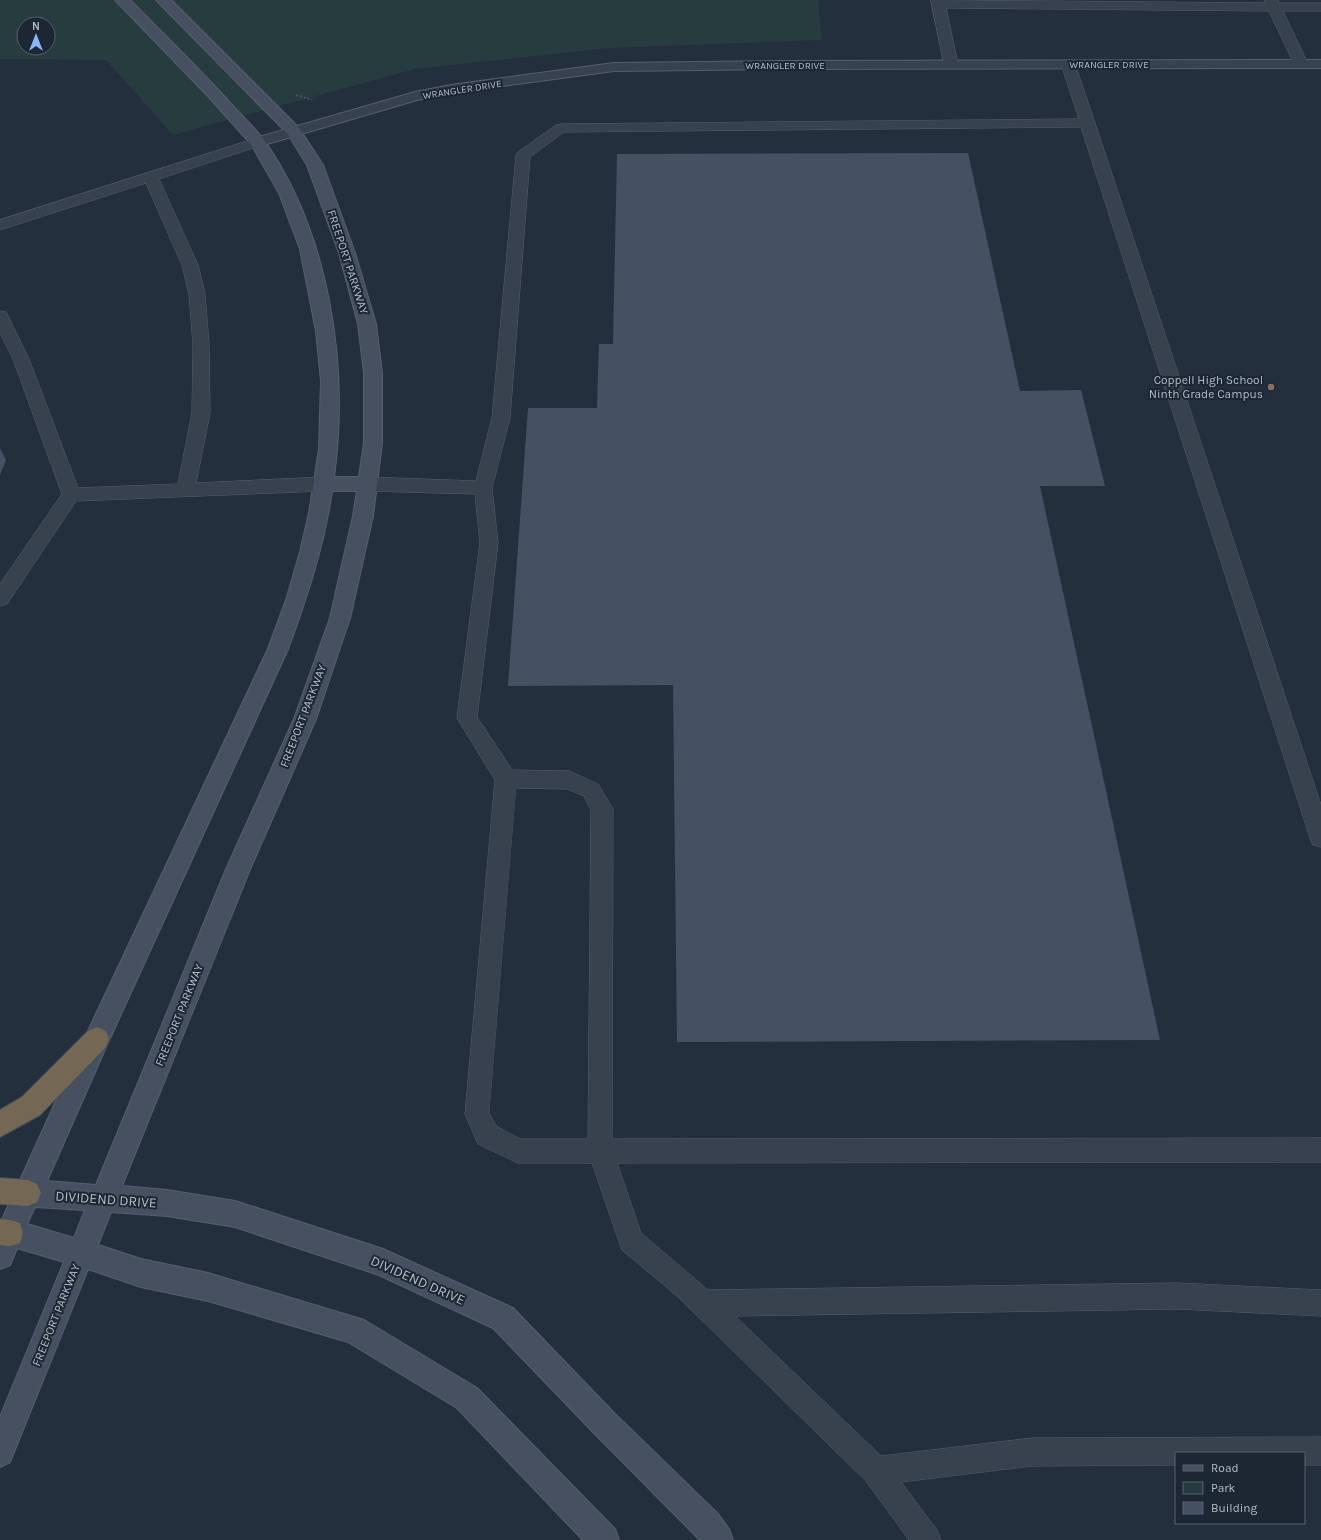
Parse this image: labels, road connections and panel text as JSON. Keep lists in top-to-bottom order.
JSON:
{
  "streets": {
    "main road": ["FREEPORT PARKWAY", "DIVIDEND DRIVE"],
    "street": ["WRANGLER DRIVE"]
  },
  "crossings": [
    ["WRANGLER DRIVE", "FREEPORT PARKWAY"],
    ["FREEPORT PARKWAY", "DIVIDEND DRIVE"]
  ],
  "places": ["Coppell High School Ninth Grade Campus"],
  "legend": ["Road", "Park", "Building"],
  "north": "top"
}
